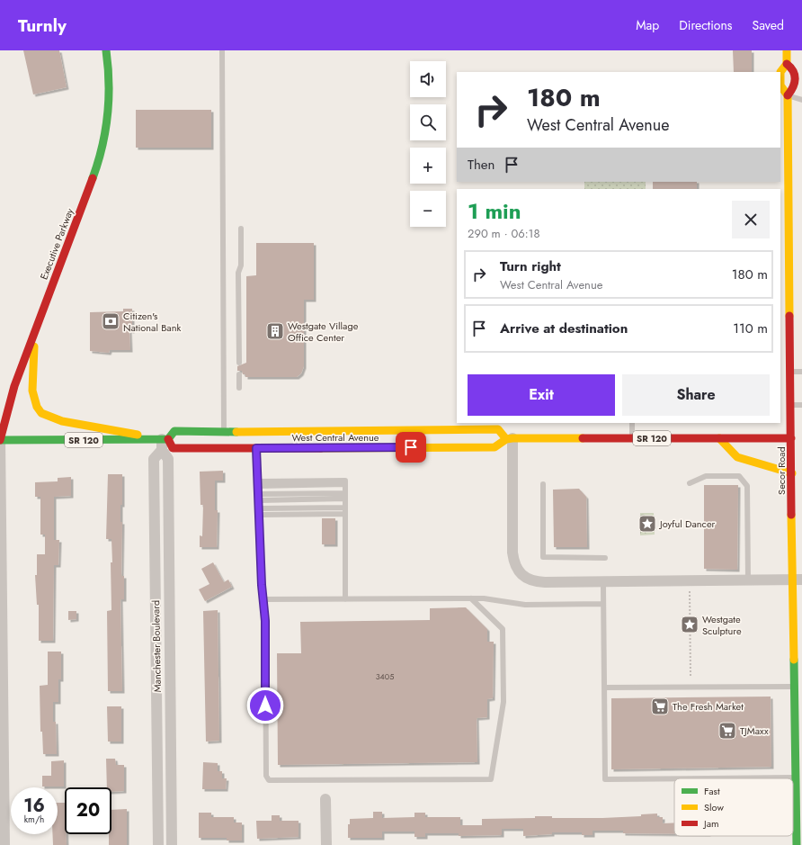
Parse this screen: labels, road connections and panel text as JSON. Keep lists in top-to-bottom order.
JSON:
{
  "streets": {
    "main road": [
      "Executive Parkway",
      "West Central Avenue",
      "SR 120",
      "Secor Road"
    ],
    "street": ["Manchester Boulevard"]
  },
  "crossings": [
    ["Executive Parkway", "SR 120"],
    ["West Central Avenue", "SR 120"],
    ["West Central Avenue", "Secor Road"],
    ["West Central Avenue", "Manchester Boulevard"],
    ["SR 120", "Manchester Boulevard"]
  ],
  "places": {
    "bank": ["Citizen's National Bank"],
    "building": ["Westgate Village Office Center"],
    "place": ["Joyful Dancer", "Westgate Sculpture"],
    "supermarket": ["The Fresh Market", "TJMaxx"]
  },
  "house_numbers": ["3405"],
  "legend": ["Fast", "Slow", "Jam"],
  "page": {
    "header": "Turnly",
    "nav": ["Map", "Directions", "Saved"],
    "map_buttons": ["+", "−"],
    "turn": ["180 m", "West Central Avenue"],
    "then": "Then",
    "heading": ["1 min", "290 m · 06:18"],
    "list": [
      {
        "name": "Turn right",
        "note": "West Central Avenue",
        "value": "180 m"
      },
      {
        "name": "Arrive at destination",
        "value": "110 m"
      }
    ],
    "buttons": ["Exit", "Share"],
    "speed": "16 km/h",
    "limit": "20"
  }
}
